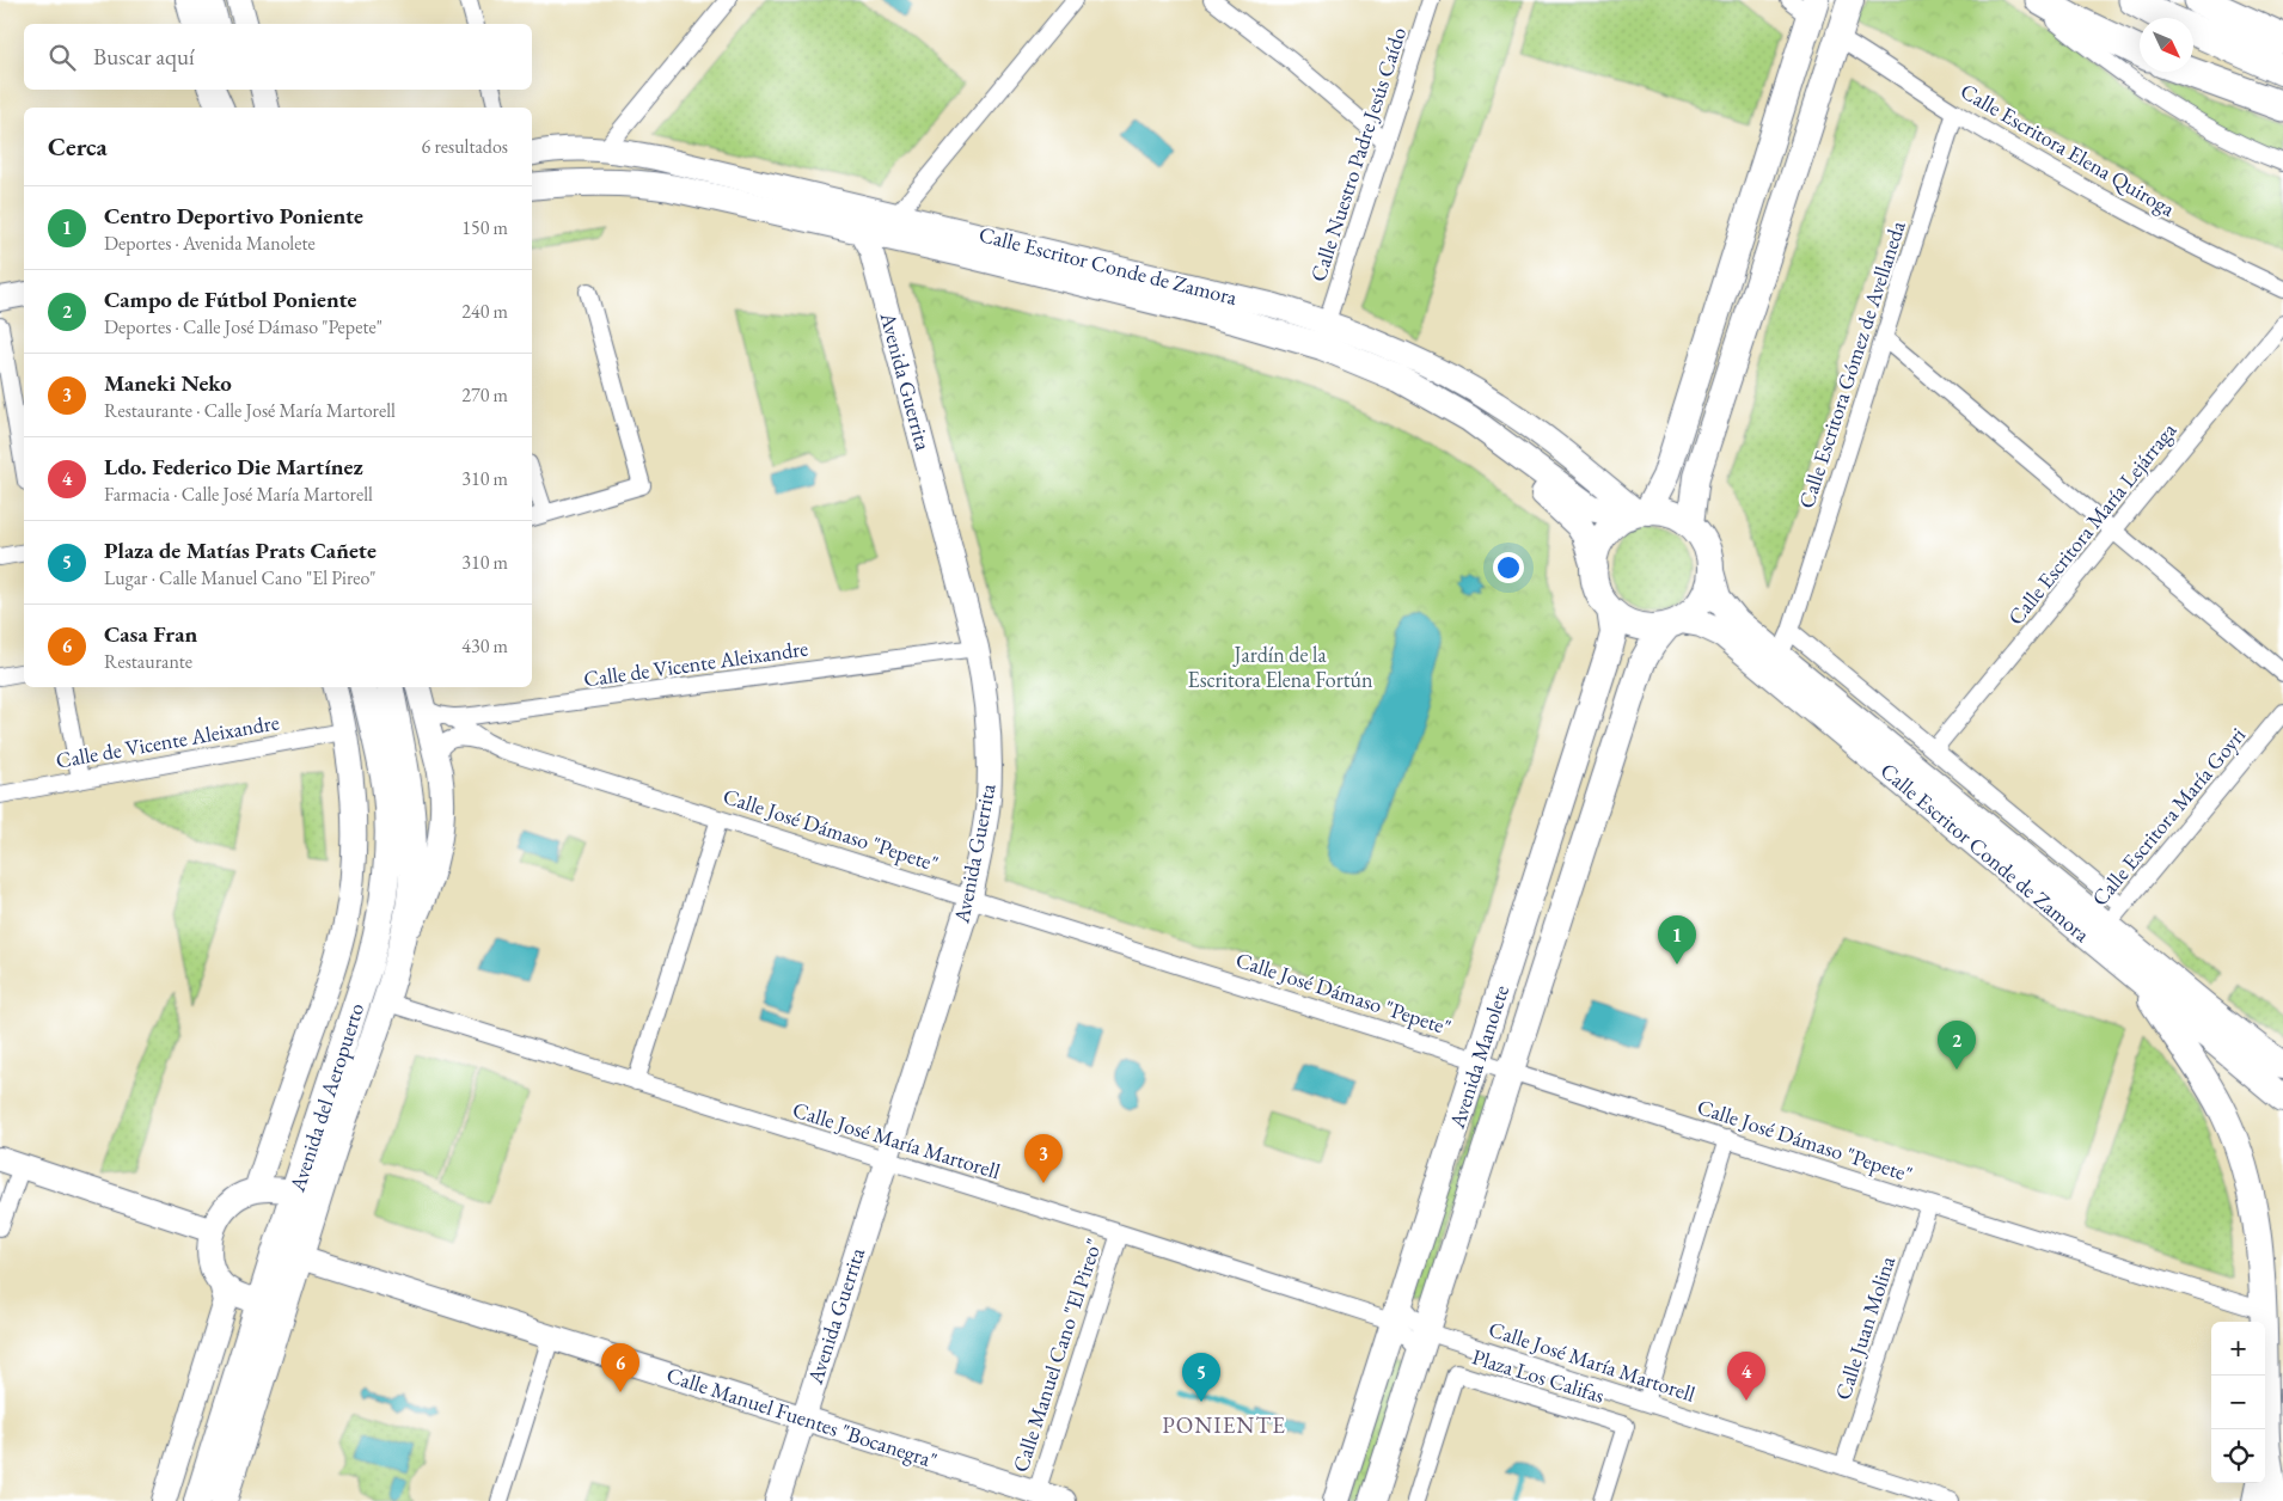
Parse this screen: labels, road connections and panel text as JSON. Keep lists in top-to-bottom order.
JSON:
{
  "streets": {
    "main road": ["Calle Escritor Conde de Zamora", "Avenida Manolete", "Avenida del Aeropuerto"],
    "street": [
      "Calle Escritora Elena Quiroga",
      "Calle Nuestro Padre Jesús Caído",
      "Calle Escritora Gómez de Avellaneda",
      "Avenida Guerrita",
      "Calle Escritora María Lejárraga",
      "Calle de Vicente Aleixandre",
      "Calle Escritora María Goyri",
      "Calle José Dámaso \"Pepete\"",
      "Calle José María Martorell",
      "Calle Juan Molina",
      "Calle Manuel Cano \"El Pireo\"",
      "Plaza Los Califas",
      "Calle Manuel Fuentes \"Bocanegra\""
    ]
  },
  "crossings": [
    ["Calle Escritora Elena Quiroga", "Calle Escritora Gómez de Avellaneda"],
    ["Calle Nuestro Padre Jesús Caído", "Calle Escritor Conde de Zamora"],
    ["Calle Escritor Conde de Zamora", "Calle Escritora Gómez de Avellaneda"],
    ["Calle Escritor Conde de Zamora", "Avenida Guerrita"],
    ["Calle Escritor Conde de Zamora", "Calle Escritora María Lejárraga"],
    ["Calle Escritor Conde de Zamora", "Calle Escritora María Goyri"],
    ["Calle Escritor Conde de Zamora", "Avenida Manolete"],
    ["Avenida Guerrita", "Calle de Vicente Aleixandre"],
    ["Avenida Guerrita", "Calle José Dámaso \"Pepete\""],
    ["Avenida Guerrita", "Calle José María Martorell"],
    ["Avenida Guerrita", "Calle Manuel Fuentes \"Bocanegra\""],
    ["Calle de Vicente Aleixandre", "Calle José Dámaso \"Pepete\""],
    ["Calle de Vicente Aleixandre", "Avenida del Aeropuerto"],
    ["Calle José Dámaso \"Pepete\"", "Avenida Manolete"],
    ["Calle José Dámaso \"Pepete\"", "Calle Juan Molina"],
    ["Avenida Manolete", "Calle José María Martorell"],
    ["Avenida del Aeropuerto", "Calle José María Martorell"],
    ["Avenida del Aeropuerto", "Calle Manuel Fuentes \"Bocanegra\""],
    ["Calle José María Martorell", "Calle Juan Molina"],
    ["Calle José María Martorell", "Calle Manuel Cano \"El Pireo\""],
    ["Calle Manuel Cano \"El Pireo\"", "Calle Manuel Fuentes \"Bocanegra\""]
  ],
  "districts": ["PONIENTE"],
  "parks": ["Jardín de la Escritora Elena Fortún"],
  "north": "bottom right",
  "page": {
    "search": "Buscar aquí",
    "heading": ["Cerca", "6 resultados"],
    "list": [
      {
        "mark": "1",
        "name": "Centro Deportivo Poniente",
        "note": "Deportes · Avenida Manolete",
        "value": "150 m"
      },
      {
        "mark": "2",
        "name": "Campo de Fútbol Poniente",
        "note": "Deportes · Calle José Dámaso \"Pepete\"",
        "value": "240 m"
      },
      {
        "mark": "3",
        "name": "Maneki Neko",
        "note": "Restaurante · Calle José María Martorell",
        "value": "270 m"
      },
      {
        "mark": "4",
        "name": "Ldo. Federico Die Martínez",
        "note": "Farmacia · Calle José María Martorell",
        "value": "310 m"
      },
      {
        "mark": "5",
        "name": "Plaza de Matías Prats Cañete",
        "note": "Lugar · Calle Manuel Cano \"El Pireo\"",
        "value": "310 m"
      },
      {
        "mark": "6",
        "name": "Casa Fran",
        "note": "Restaurante",
        "value": "430 m"
      }
    ],
    "pins": [
      "1",
      "2",
      "3",
      "6",
      "4",
      "5"
    ],
    "map_buttons": ["+", "−"]
  }
}
